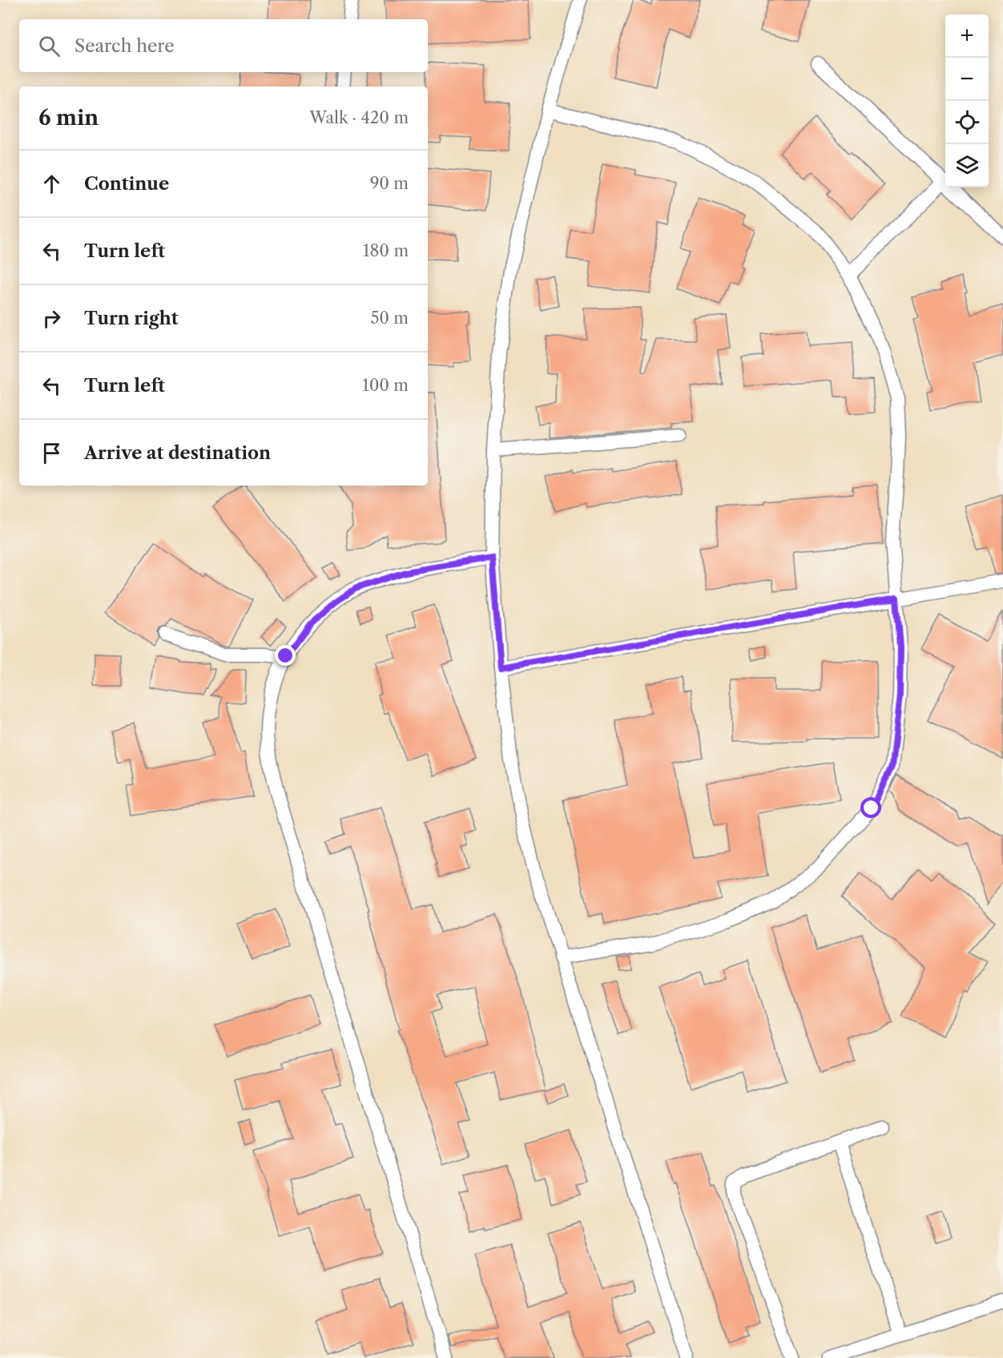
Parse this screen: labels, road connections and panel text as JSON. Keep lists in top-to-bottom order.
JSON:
{
  "page": {
    "map_buttons": ["+", "−"],
    "search": "Search here",
    "heading": ["6 min", "Walk · 420 m"],
    "list": [
      ["Continue", "90 m"],
      ["Turn left", "180 m"],
      ["Turn right", "50 m"],
      ["Turn left", "100 m"],
      "Arrive at destination"
    ]
  }
}
